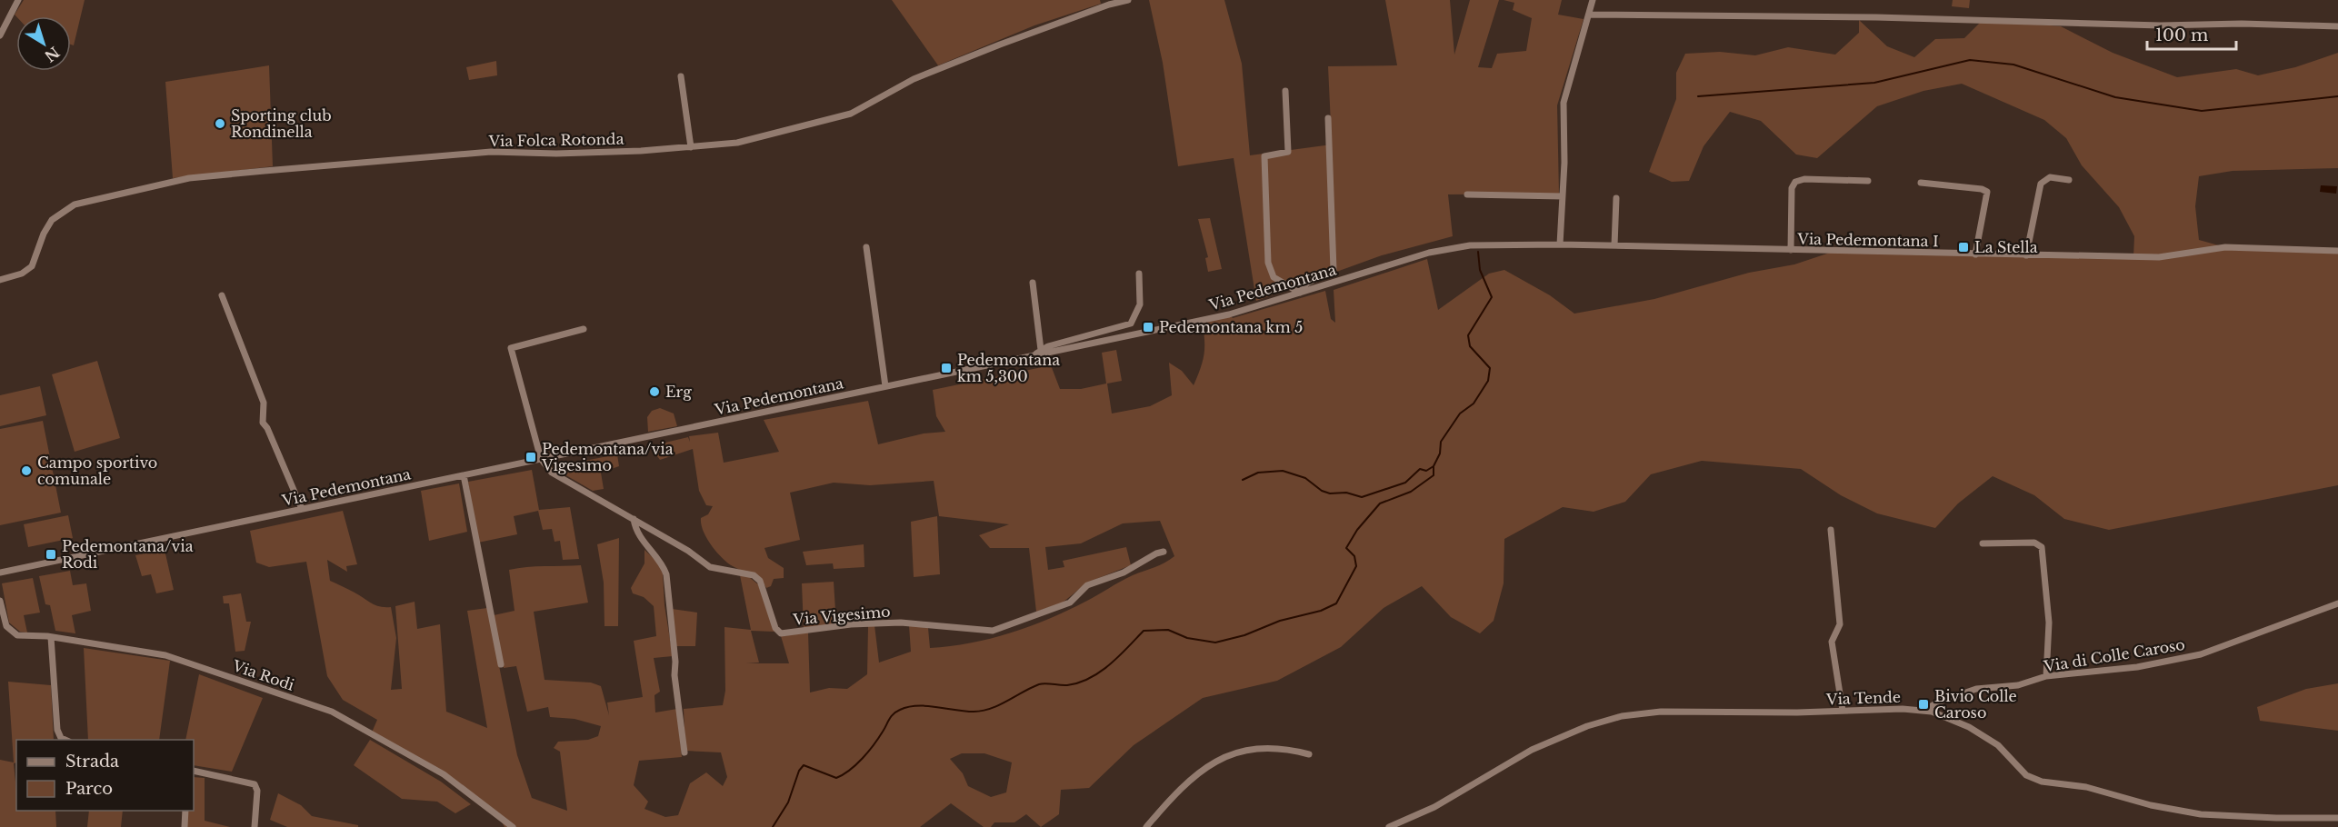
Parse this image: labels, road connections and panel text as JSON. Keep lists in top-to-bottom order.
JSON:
{
  "streets": {
    "street": [
      "Via Folca Rotonda",
      "Via Pedemontana I",
      "Via Pedemontana",
      "Via Vigesimo",
      "Via di Colle Caroso",
      "Via Rodi",
      "Via Tende"
    ]
  },
  "crossings": [
    ["Via Pedemontana I", "Via Pedemontana"],
    ["Via Pedemontana", "Via Vigesimo"],
    ["Via di Colle Caroso", "Via Tende"]
  ],
  "places": {
    "other": ["Sporting club Rondinella", "Erg", "Campo sportivo comunale"],
    "transit": [
      "La Stella",
      "Pedemontana km 5",
      "Pedemontana km 5,300",
      "Pedemontana/via Vigesimo",
      "Pedemontana/via Rodi",
      "Bivio Colle Caroso"
    ]
  },
  "legend": ["Strada", "Parco"],
  "scale_bar": "100 m",
  "north": "bottom right"
}
